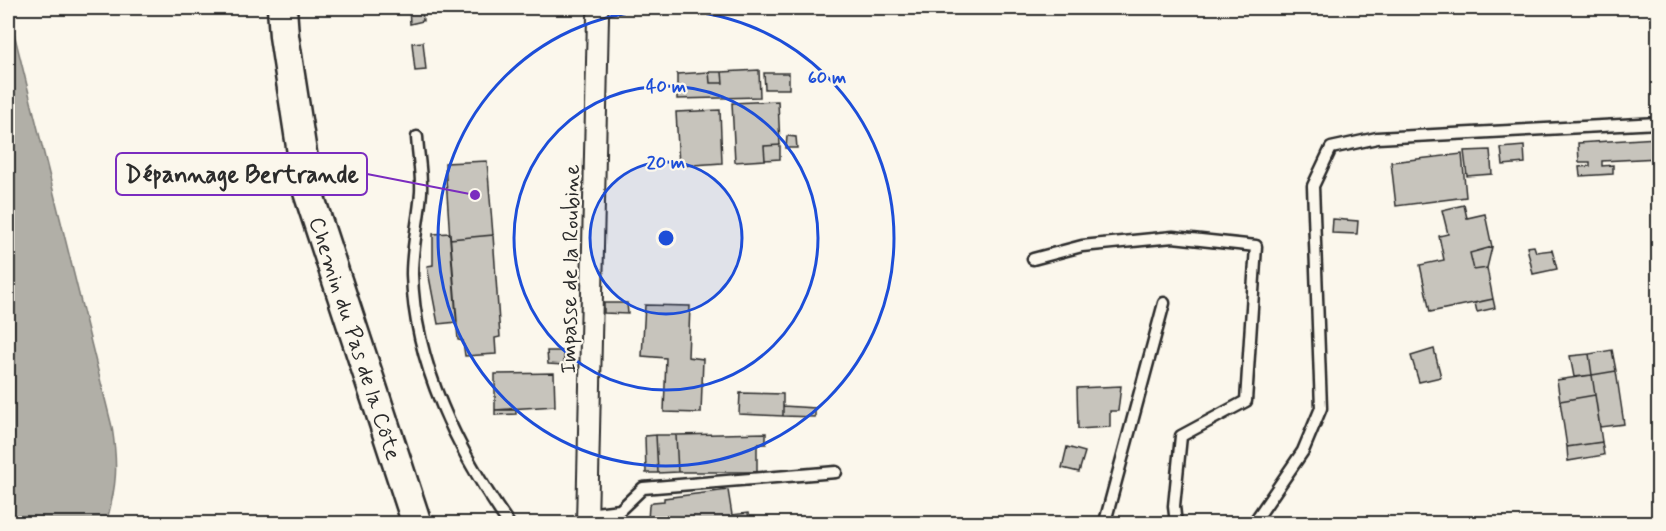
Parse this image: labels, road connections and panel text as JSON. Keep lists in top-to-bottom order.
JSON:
{
  "streets": {
    "street": ["Impasse de la Roubine", "Chemin du Pas de la Côte"]
  },
  "places": ["Dépannage Bertrande"],
  "rings": ["60 m", "40 m", "20 m"]
}
